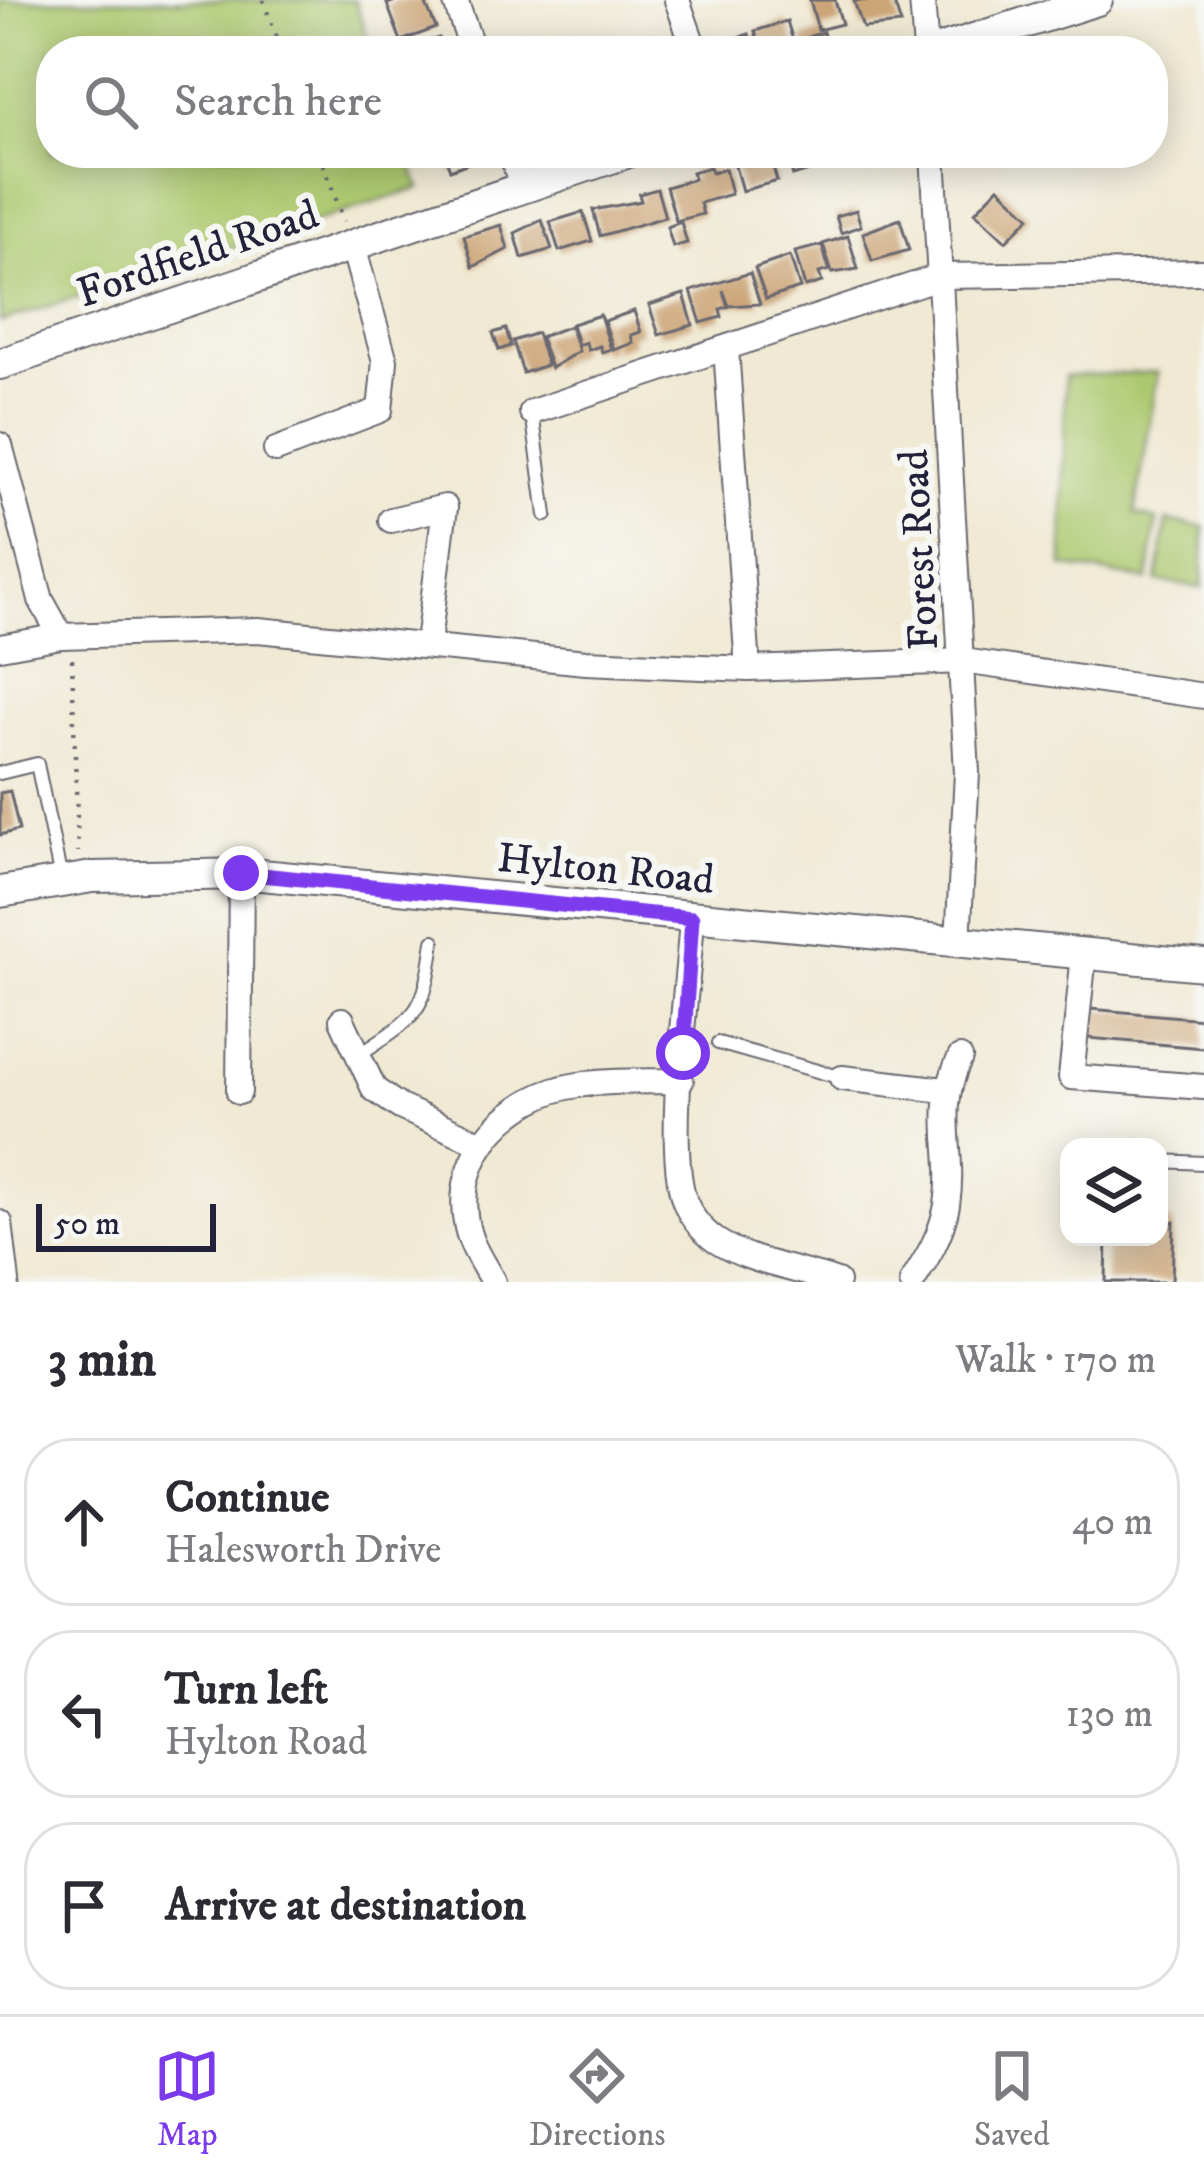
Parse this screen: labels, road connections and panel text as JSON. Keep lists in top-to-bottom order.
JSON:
{
  "streets": {
    "street": ["Fordfield Road", "Forest Road", "Hylton Road"]
  },
  "crossings": [
    ["Forest Road", "Hylton Road"]
  ],
  "scale_bar": "50 m",
  "page": {
    "search": "Search here",
    "scale": "50 m",
    "heading": ["3 min", "Walk · 170 m"],
    "list": [
      ["Continue", "Halesworth Drive", "40 m"],
      ["Turn left", "Hylton Road", "130 m"],
      "Arrive at destination"
    ],
    "nav": ["Map", "Directions", "Saved"]
  }
}
